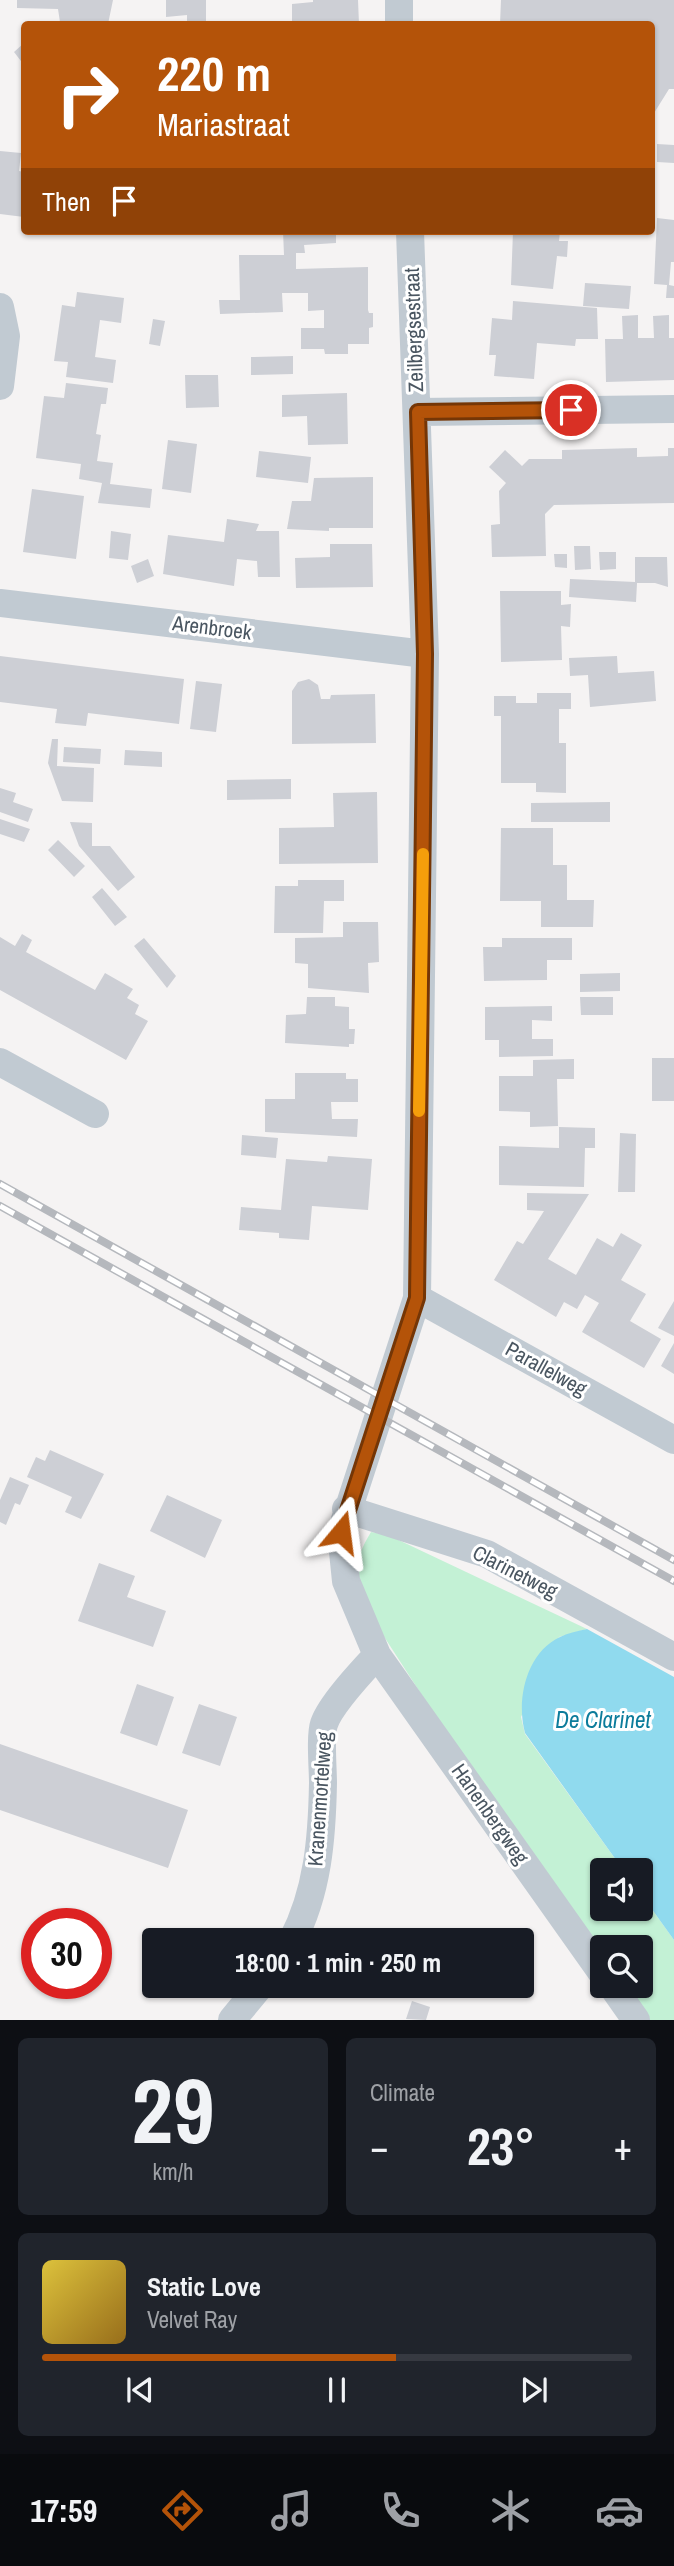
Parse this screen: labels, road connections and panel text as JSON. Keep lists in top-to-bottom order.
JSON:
{
  "streets": {
    "street": [
      "Zeilbergsestraat",
      "Arenbroek",
      "Parallelweg",
      "Clarinetweg",
      "Kranenmortelweg",
      "Hanenbergweg"
    ]
  },
  "crossings": [
    ["Zeilbergsestraat", "Arenbroek"],
    ["Zeilbergsestraat", "Parallelweg"],
    ["Zeilbergsestraat", "Clarinetweg"],
    ["Kranenmortelweg", "Hanenbergweg"]
  ],
  "water": ["De Clarinet"],
  "page": {
    "turn": ["220 m", "Mariastraat"],
    "then": "Then",
    "limit": "30",
    "trip": "18:00 · 1 min · 250 m",
    "tile": [
      ["29", "km/h"],
      "Climate"
    ],
    "heat": ["−", "23°", "+"],
    "song": ["Static Love", "Velvet Ray"],
    "tabs": "17:59"
  }
}
